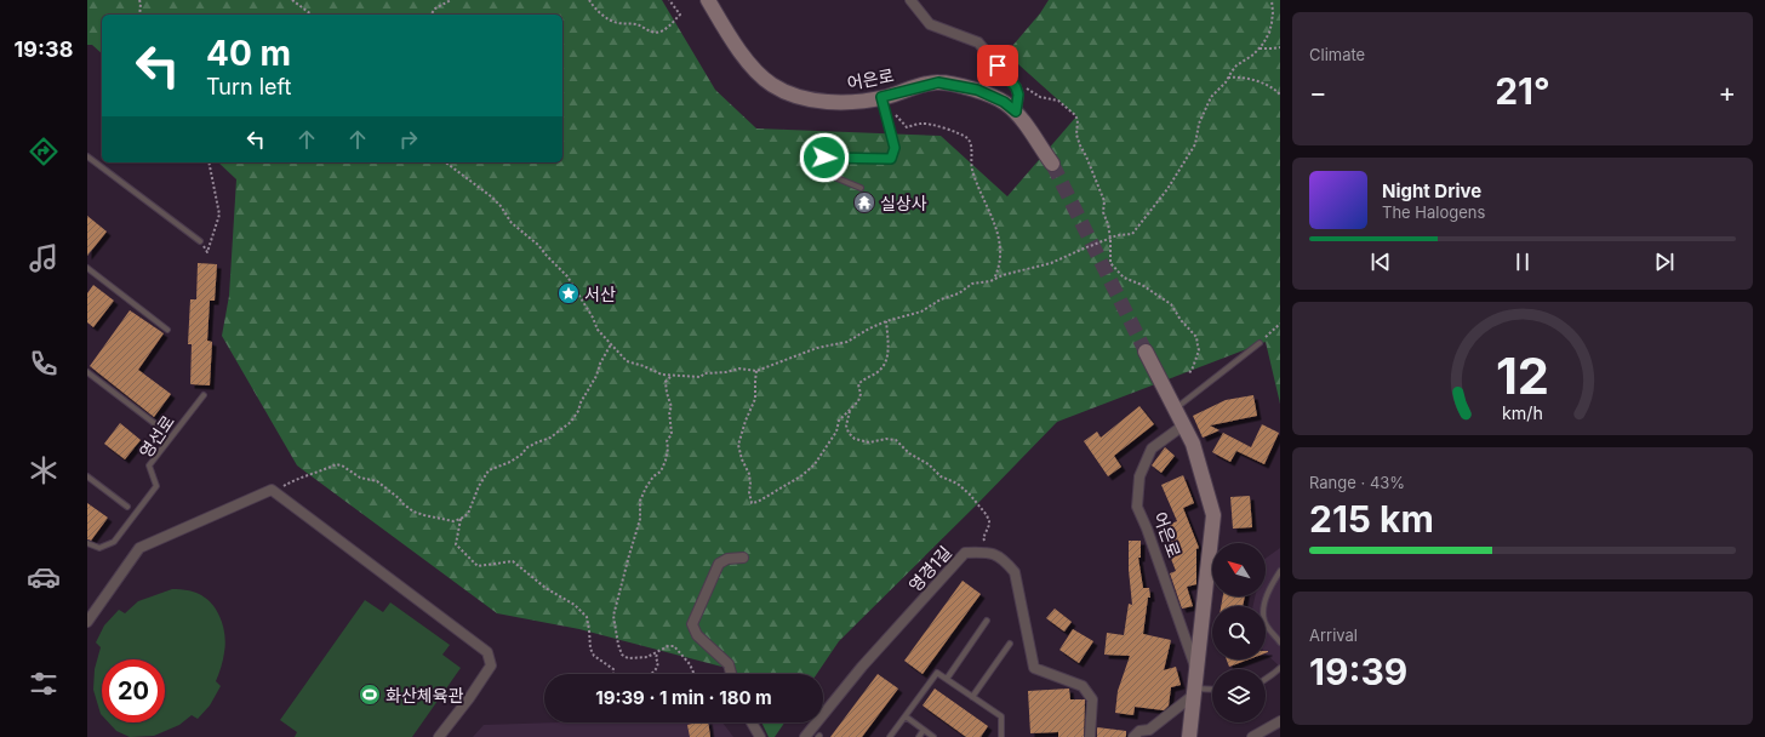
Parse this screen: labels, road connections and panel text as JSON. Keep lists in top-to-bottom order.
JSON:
{
  "streets": {
    "street": ["어은로", "영경1길"],
    "lane": ["영선로"]
  },
  "places": {
    "temple": ["실상사"],
    "place": ["서산"],
    "sports": ["화산체육관"]
  },
  "north": "top left",
  "page": {
    "tabs": "19:38",
    "tile": [
      "Climate",
      ["Range · 43%", "215 km"],
      ["Arrival", "19:39"]
    ],
    "turn": ["40 m", "Turn left"],
    "heat": ["−", "21°", "+"],
    "song": ["Night Drive", "The Halogens"],
    "limit": "20",
    "trip": "19:39 · 1 min · 180 m",
    "gauge": ["12", "km/h"]
  }
}
